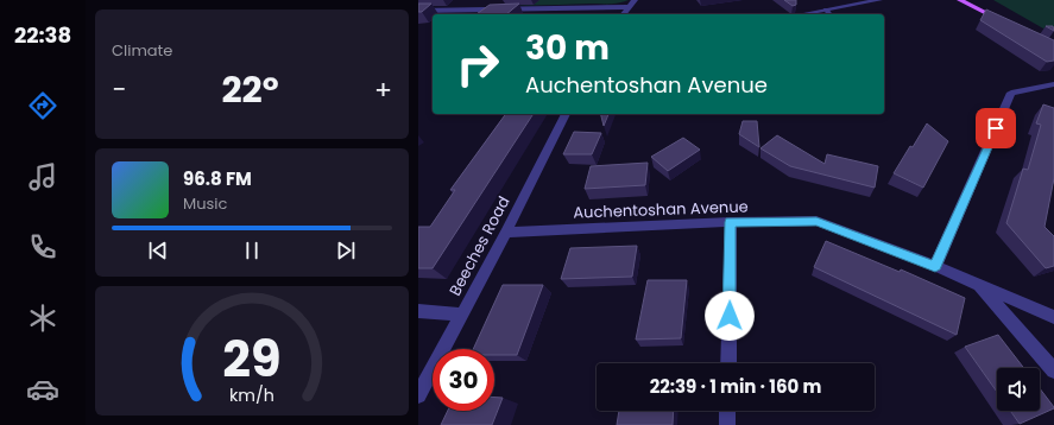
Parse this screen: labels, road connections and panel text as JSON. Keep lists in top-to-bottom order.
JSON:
{
  "streets": {
    "street": ["Auchentoshan Avenue", "Beeches Road"]
  },
  "crossings": [
    ["Auchentoshan Avenue", "Beeches Road"]
  ],
  "page": {
    "tabs": "22:38",
    "tile": "Climate",
    "turn": ["30 m", "Auchentoshan Avenue"],
    "heat": ["−", "22°", "+"],
    "song": ["96.8 FM", "Music"],
    "limit": "30",
    "trip": "22:39 · 1 min · 160 m",
    "gauge": ["29", "km/h"]
  }
}
